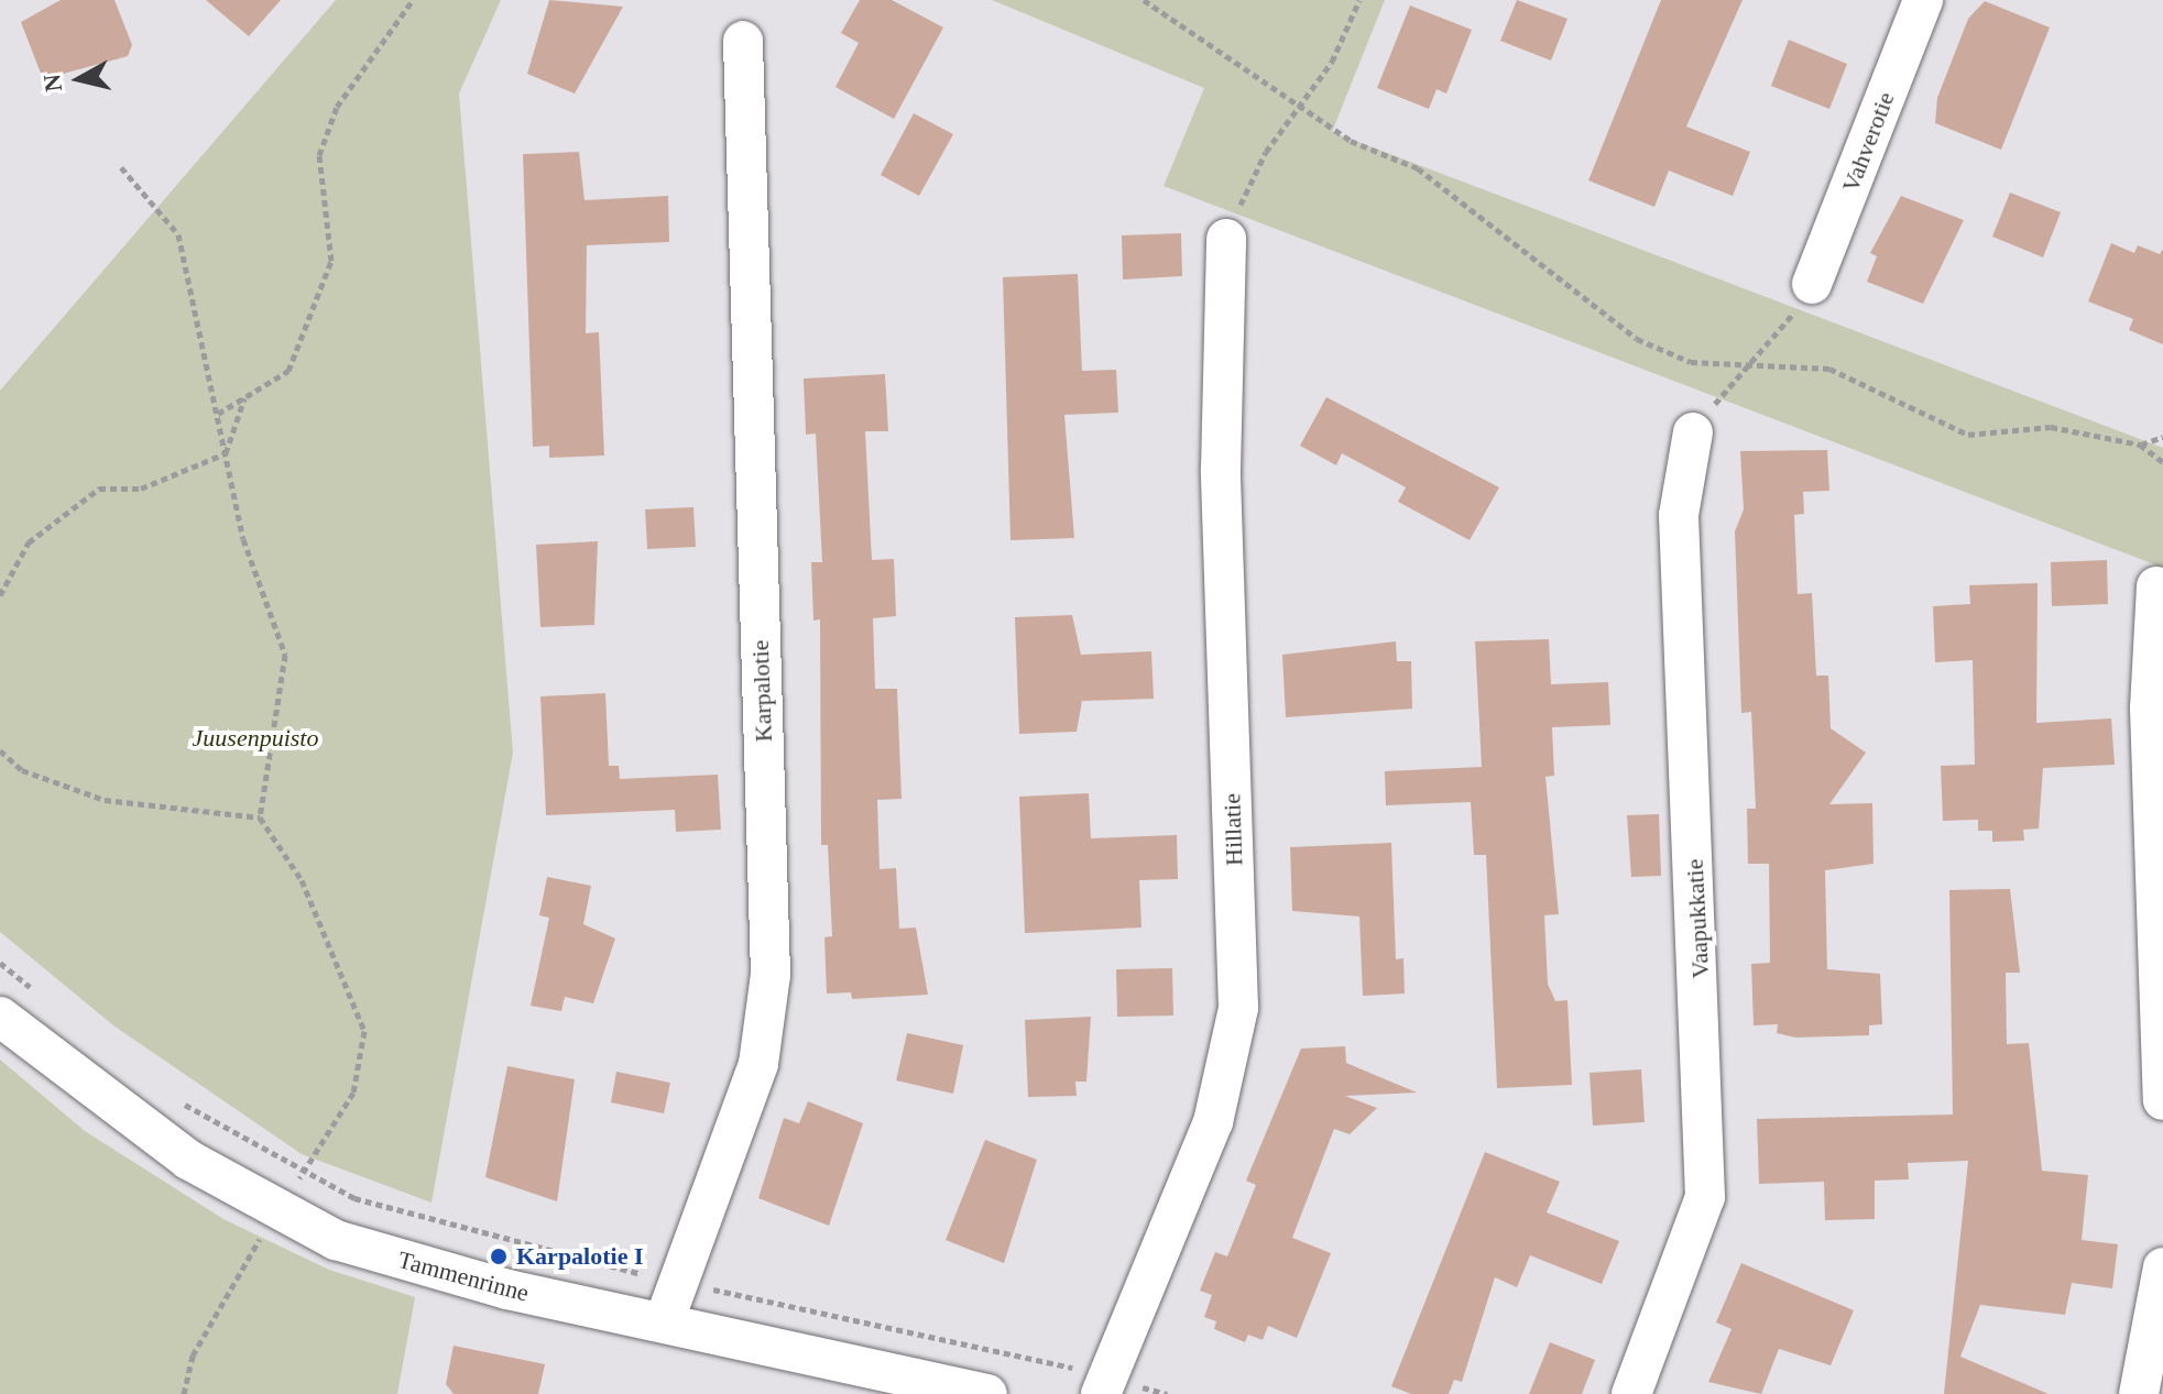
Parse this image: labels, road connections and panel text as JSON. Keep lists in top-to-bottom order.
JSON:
{
  "streets": {
    "street": [
      "Vahverotie",
      "Karpalotie",
      "Hillatie",
      "Vaapukkatie",
      "Tammenrinne"
    ]
  },
  "crossings": [
    ["Karpalotie", "Tammenrinne"]
  ],
  "parks": ["Juusenpuisto"],
  "places": ["Karpalotie I"],
  "north": "left"
}
